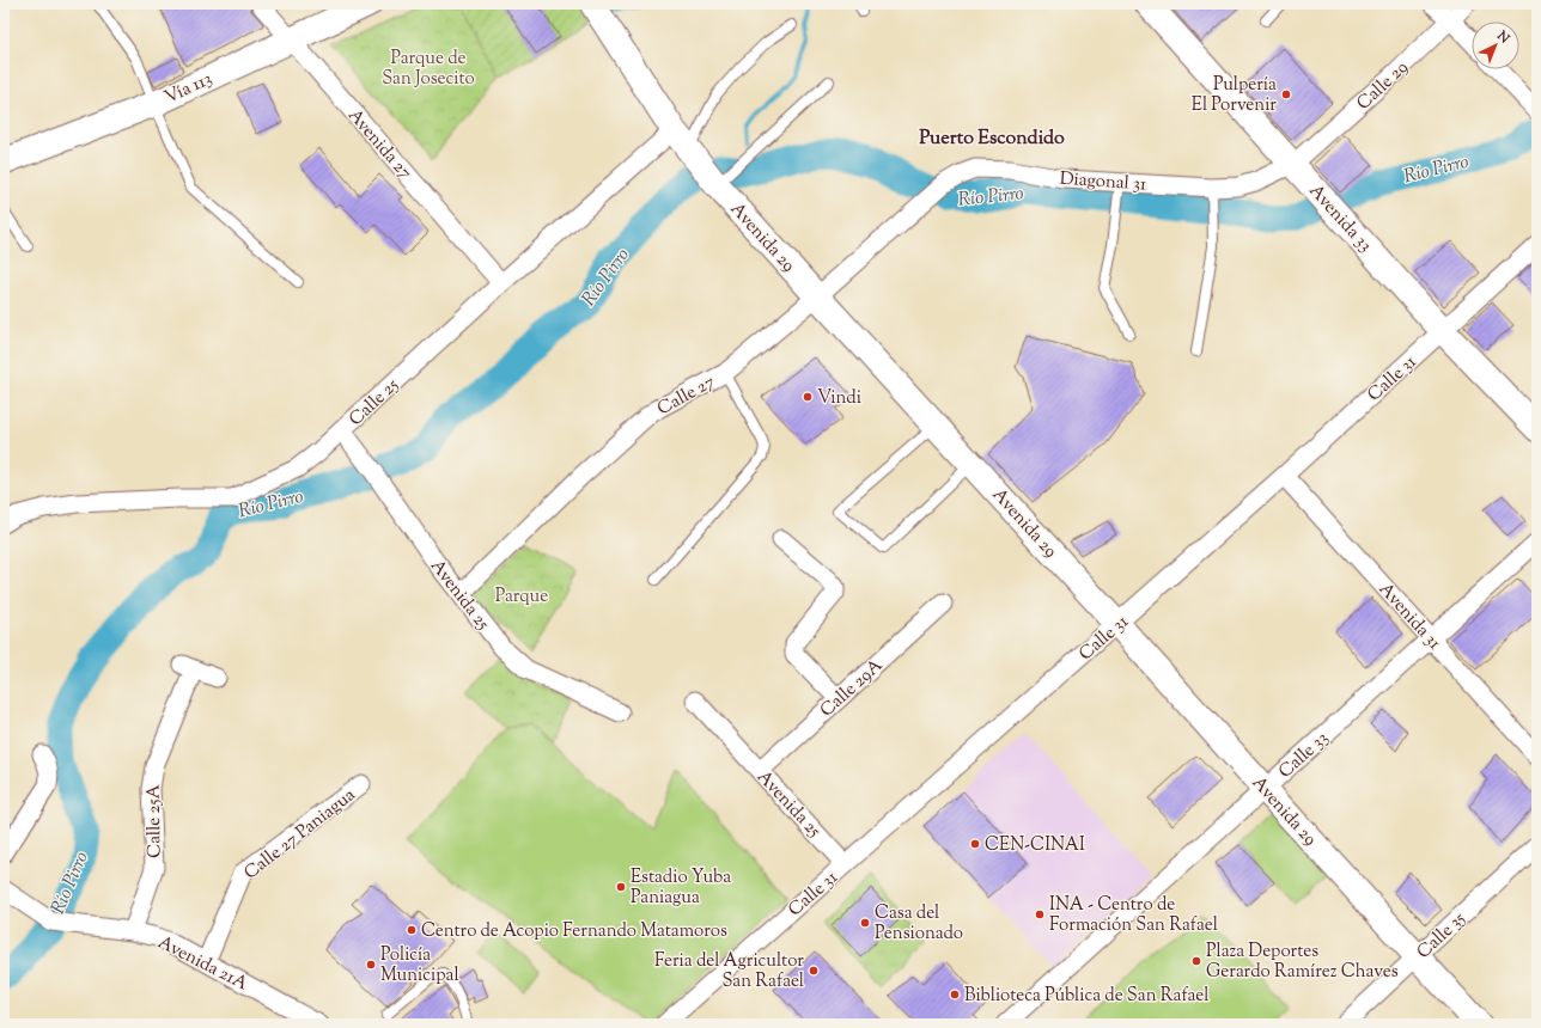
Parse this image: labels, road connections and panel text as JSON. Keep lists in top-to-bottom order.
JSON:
{
  "streets": {
    "main road": ["Vía 113", "Avenida 33", "Avenida 29"],
    "street": [
      "Calle 29",
      "Avenida 27",
      "Diagonal 31",
      "Calle 31",
      "Calle 27",
      "Calle 25",
      "Avenida 25",
      "Avenida 31",
      "Calle 29A",
      "Calle 33",
      "Calle 25A",
      "Calle 27 Paniagua",
      "Calle 35",
      "Avenida 21A"
    ]
  },
  "crossings": [
    ["Calle 29", "Diagonal 31"],
    ["Calle 29", "Avenida 33"],
    ["Vía 113", "Avenida 27"],
    ["Avenida 27", "Calle 25"],
    ["Diagonal 31", "Avenida 33"],
    ["Diagonal 31", "Calle 27"],
    ["Avenida 33", "Calle 31"],
    ["Avenida 29", "Calle 31"],
    ["Avenida 29", "Calle 27"],
    ["Avenida 29", "Calle 25"],
    ["Avenida 29", "Calle 33"],
    ["Avenida 29", "Calle 35"],
    ["Calle 31", "Avenida 25"],
    ["Calle 31", "Avenida 31"],
    ["Calle 27", "Avenida 25"],
    ["Calle 25", "Avenida 25"],
    ["Avenida 25", "Calle 29A"],
    ["Avenida 31", "Calle 33"],
    ["Calle 25A", "Avenida 21A"],
    ["Calle 27 Paniagua", "Avenida 21A"]
  ],
  "districts": ["Puerto Escondido"],
  "water": ["Río Pirro"],
  "parks": ["Parque de San Josecito", "Parque"],
  "places": [
    "Pulpería El Porvenir",
    "Vindi",
    "CEN-CINAI",
    "Estadio Yuba Paniagua",
    "INA - Centro de Formación San Rafael",
    "Casa del Pensionado",
    "Centro de Acopio Fernando Matamoros",
    "Plaza Deportes Gerardo Ramírez Chaves",
    "Policía Municipal",
    "Feria del Agricultor San Rafael",
    "Biblioteca Pública de San Rafael"
  ],
  "north": "top right"
}
